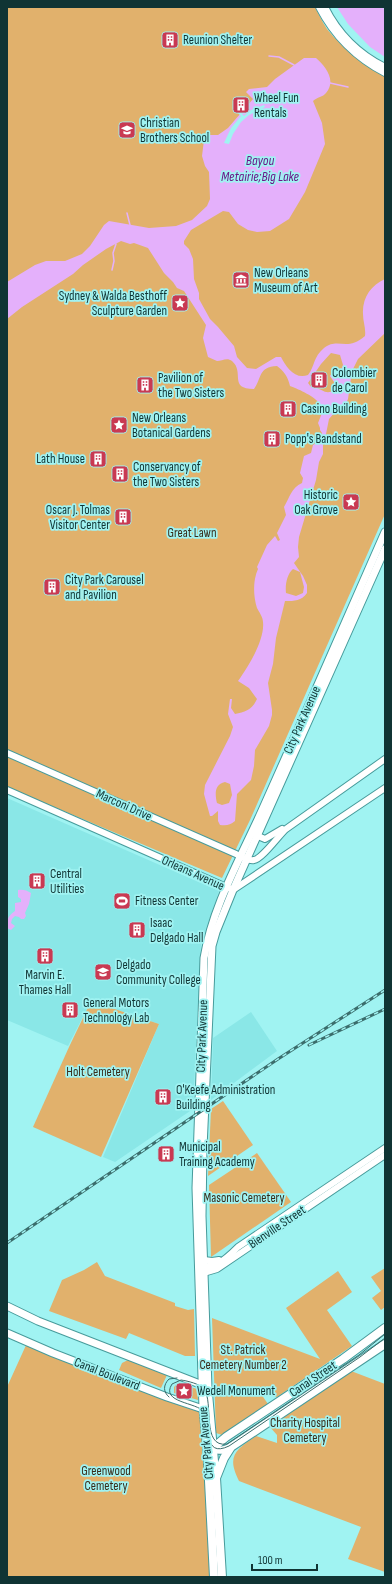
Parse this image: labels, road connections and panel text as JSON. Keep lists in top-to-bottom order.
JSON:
{
  "streets": {
    "main road": ["City Park Avenue", "Canal Boulevard", "Canal Street"],
    "street": ["Marconi Drive", "Orleans Avenue", "Bienville Street"]
  },
  "crossings": [
    ["City Park Avenue", "Marconi Drive"],
    ["City Park Avenue", "Orleans Avenue"],
    ["City Park Avenue", "Bienville Street"],
    ["City Park Avenue", "Canal Boulevard"],
    ["City Park Avenue", "Canal Street"]
  ],
  "water": ["Bayou Metairie;Big Lake"],
  "parks": [
    "Great Lawn",
    "Holt Cemetery",
    "Masonic Cemetery",
    "St. Patrick Cemetery Number 2",
    "Charity Hospital Cemetery",
    "Greenwood Cemetery"
  ],
  "places": {
    "building": [
      "Reunion Shelter",
      "Wheel Fun Rentals",
      "Colombier de Carol",
      "Pavilion of the Two Sisters",
      "Casino Building",
      "Popp's Bandstand",
      "Lath House",
      "Conservancy of the Two Sisters",
      "Oscar J. Tolmas Visitor Center",
      "City Park Carousel and Pavilion",
      "Central Utilities",
      "Isaac Delgado Hall",
      "Marvin E. Thames Hall",
      "General Motors Technology Lab",
      "O'Keefe Administration Building",
      "Municipal Training Academy"
    ],
    "school or university": ["Christian Brothers School", "Delgado Community College"],
    "museum": ["New Orleans Museum of Art"],
    "place": [
      "Sydney & Walda Besthoff Sculpture Garden",
      "New Orleans Botanical Gardens",
      "Historic Oak Grove",
      "Wedell Monument"
    ],
    "sports": ["Fitness Center"]
  },
  "scale_bar": "100 m"
}
